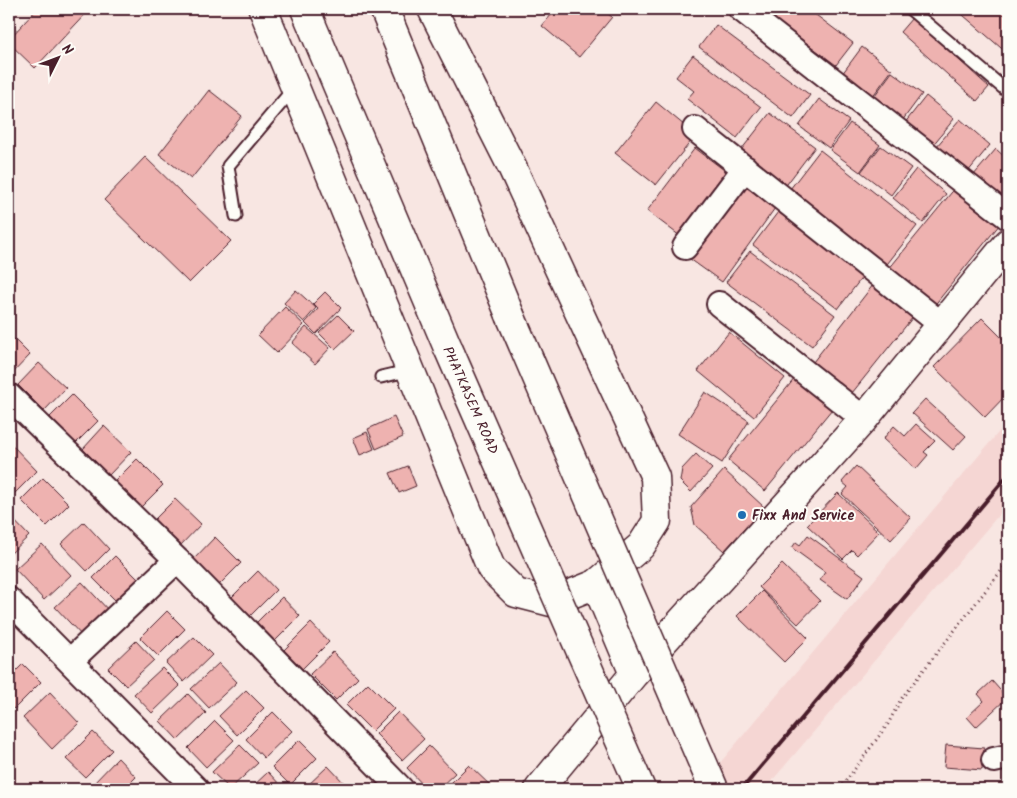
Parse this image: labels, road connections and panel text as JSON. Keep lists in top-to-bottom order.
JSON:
{
  "streets": {
    "main road": ["PHATKASEM ROAD"]
  },
  "places": ["Fixx And Service"],
  "north": "top right"
}
